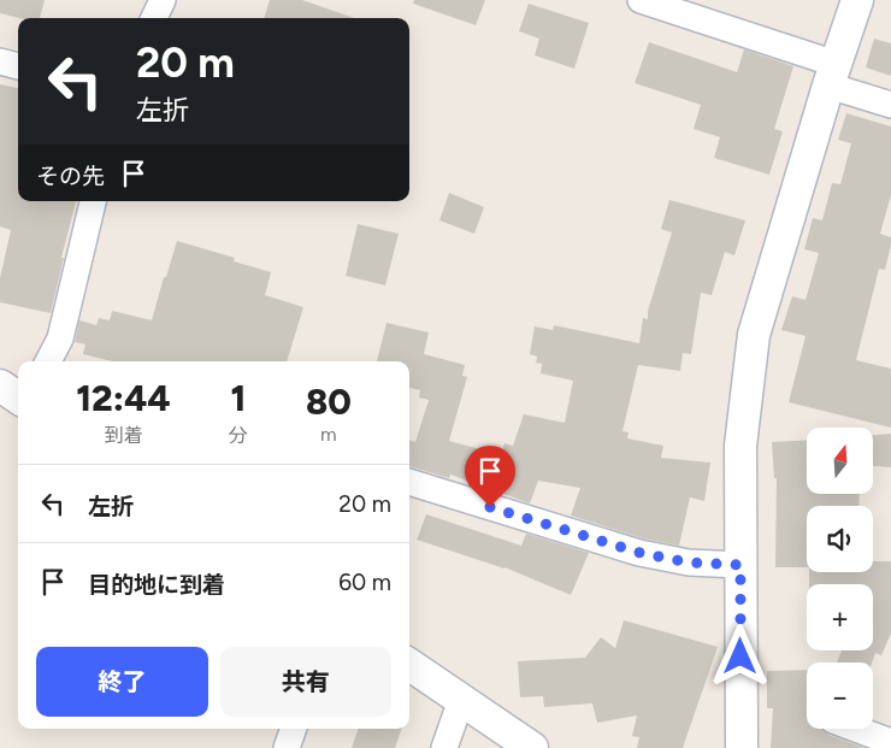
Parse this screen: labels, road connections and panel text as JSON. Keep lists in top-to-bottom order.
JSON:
{
  "north": "top",
  "page": {
    "turn": ["20 m", "左折"],
    "then": "その先",
    "eta": [
      "12:44",
      "到着",
      "1",
      "分",
      "80",
      "m"
    ],
    "map_buttons": ["+", "−"],
    "list": [
      {
        "name": "左折",
        "value": "20 m"
      },
      {
        "name": "目的地に到着",
        "value": "60 m"
      }
    ],
    "buttons": ["終了", "共有"]
  }
}
